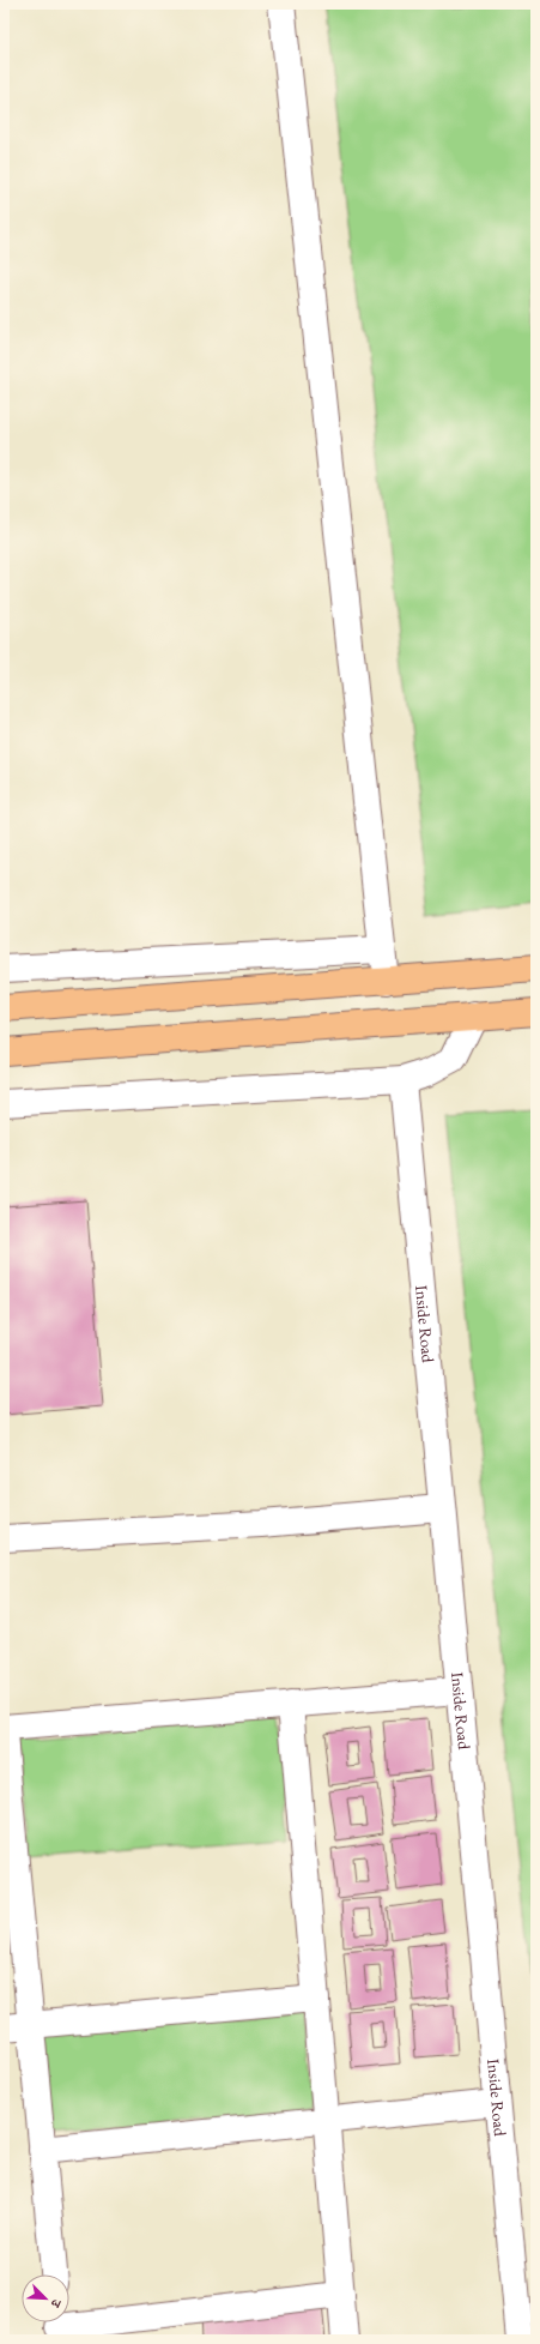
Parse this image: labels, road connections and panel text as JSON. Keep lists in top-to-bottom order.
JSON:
{
  "streets": {
    "street": ["Inside Road"]
  },
  "north": "bottom right"
}
